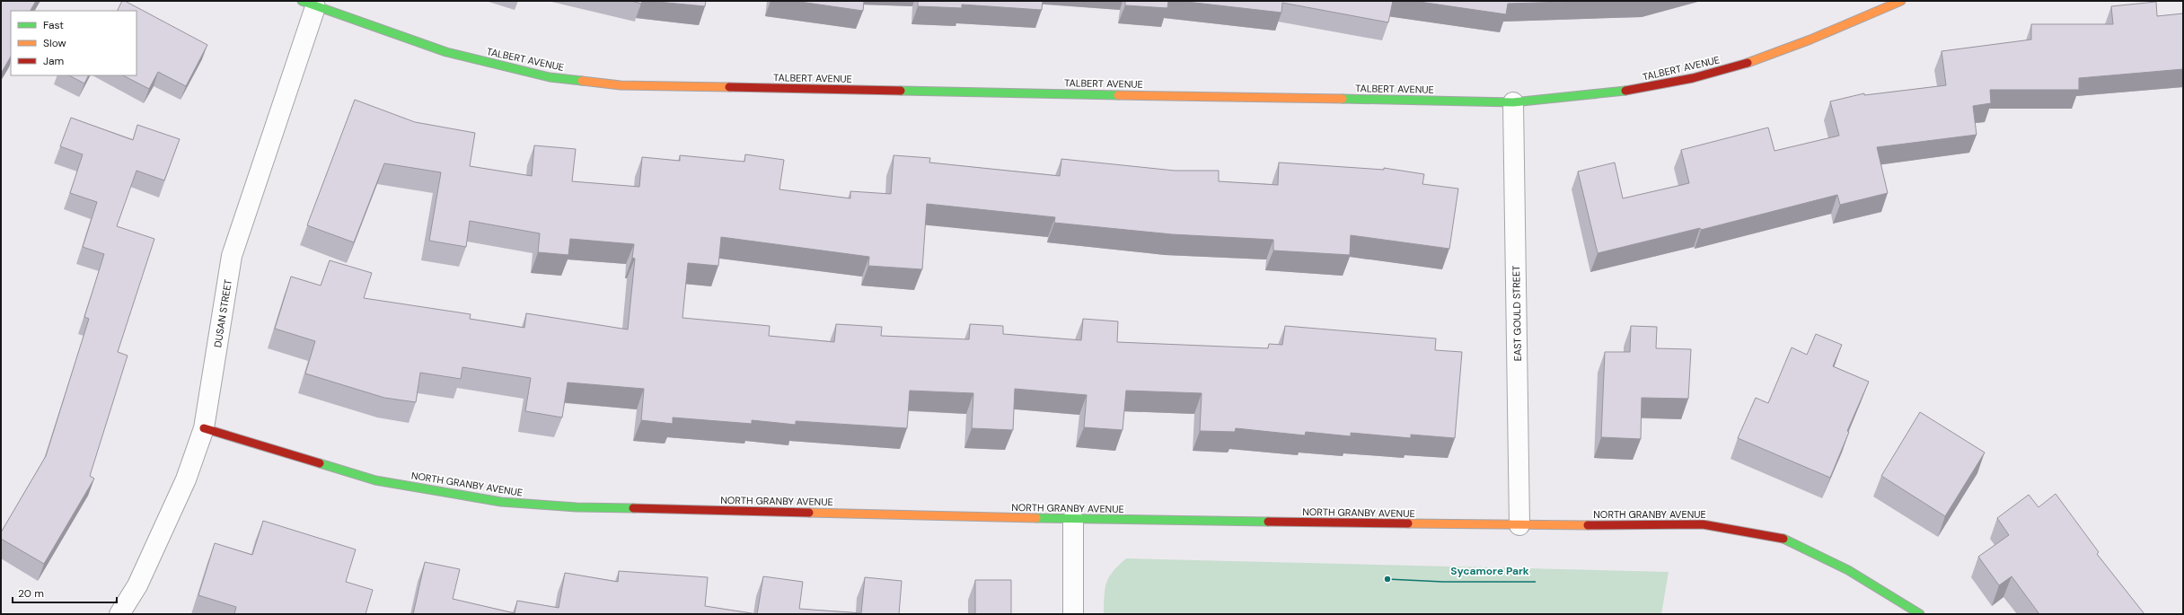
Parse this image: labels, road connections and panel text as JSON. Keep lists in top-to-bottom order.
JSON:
{
  "streets": {
    "street": [
      "TALBERT AVENUE",
      "DUSAN STREET",
      "EAST GOULD STREET",
      "NORTH GRANBY AVENUE"
    ]
  },
  "crossings": [
    ["TALBERT AVENUE", "DUSAN STREET"],
    ["TALBERT AVENUE", "EAST GOULD STREET"],
    ["DUSAN STREET", "NORTH GRANBY AVENUE"],
    ["EAST GOULD STREET", "NORTH GRANBY AVENUE"]
  ],
  "places": ["Sycamore Park"],
  "legend": ["Fast", "Slow", "Jam"],
  "scale_bar": "20 m"
}
